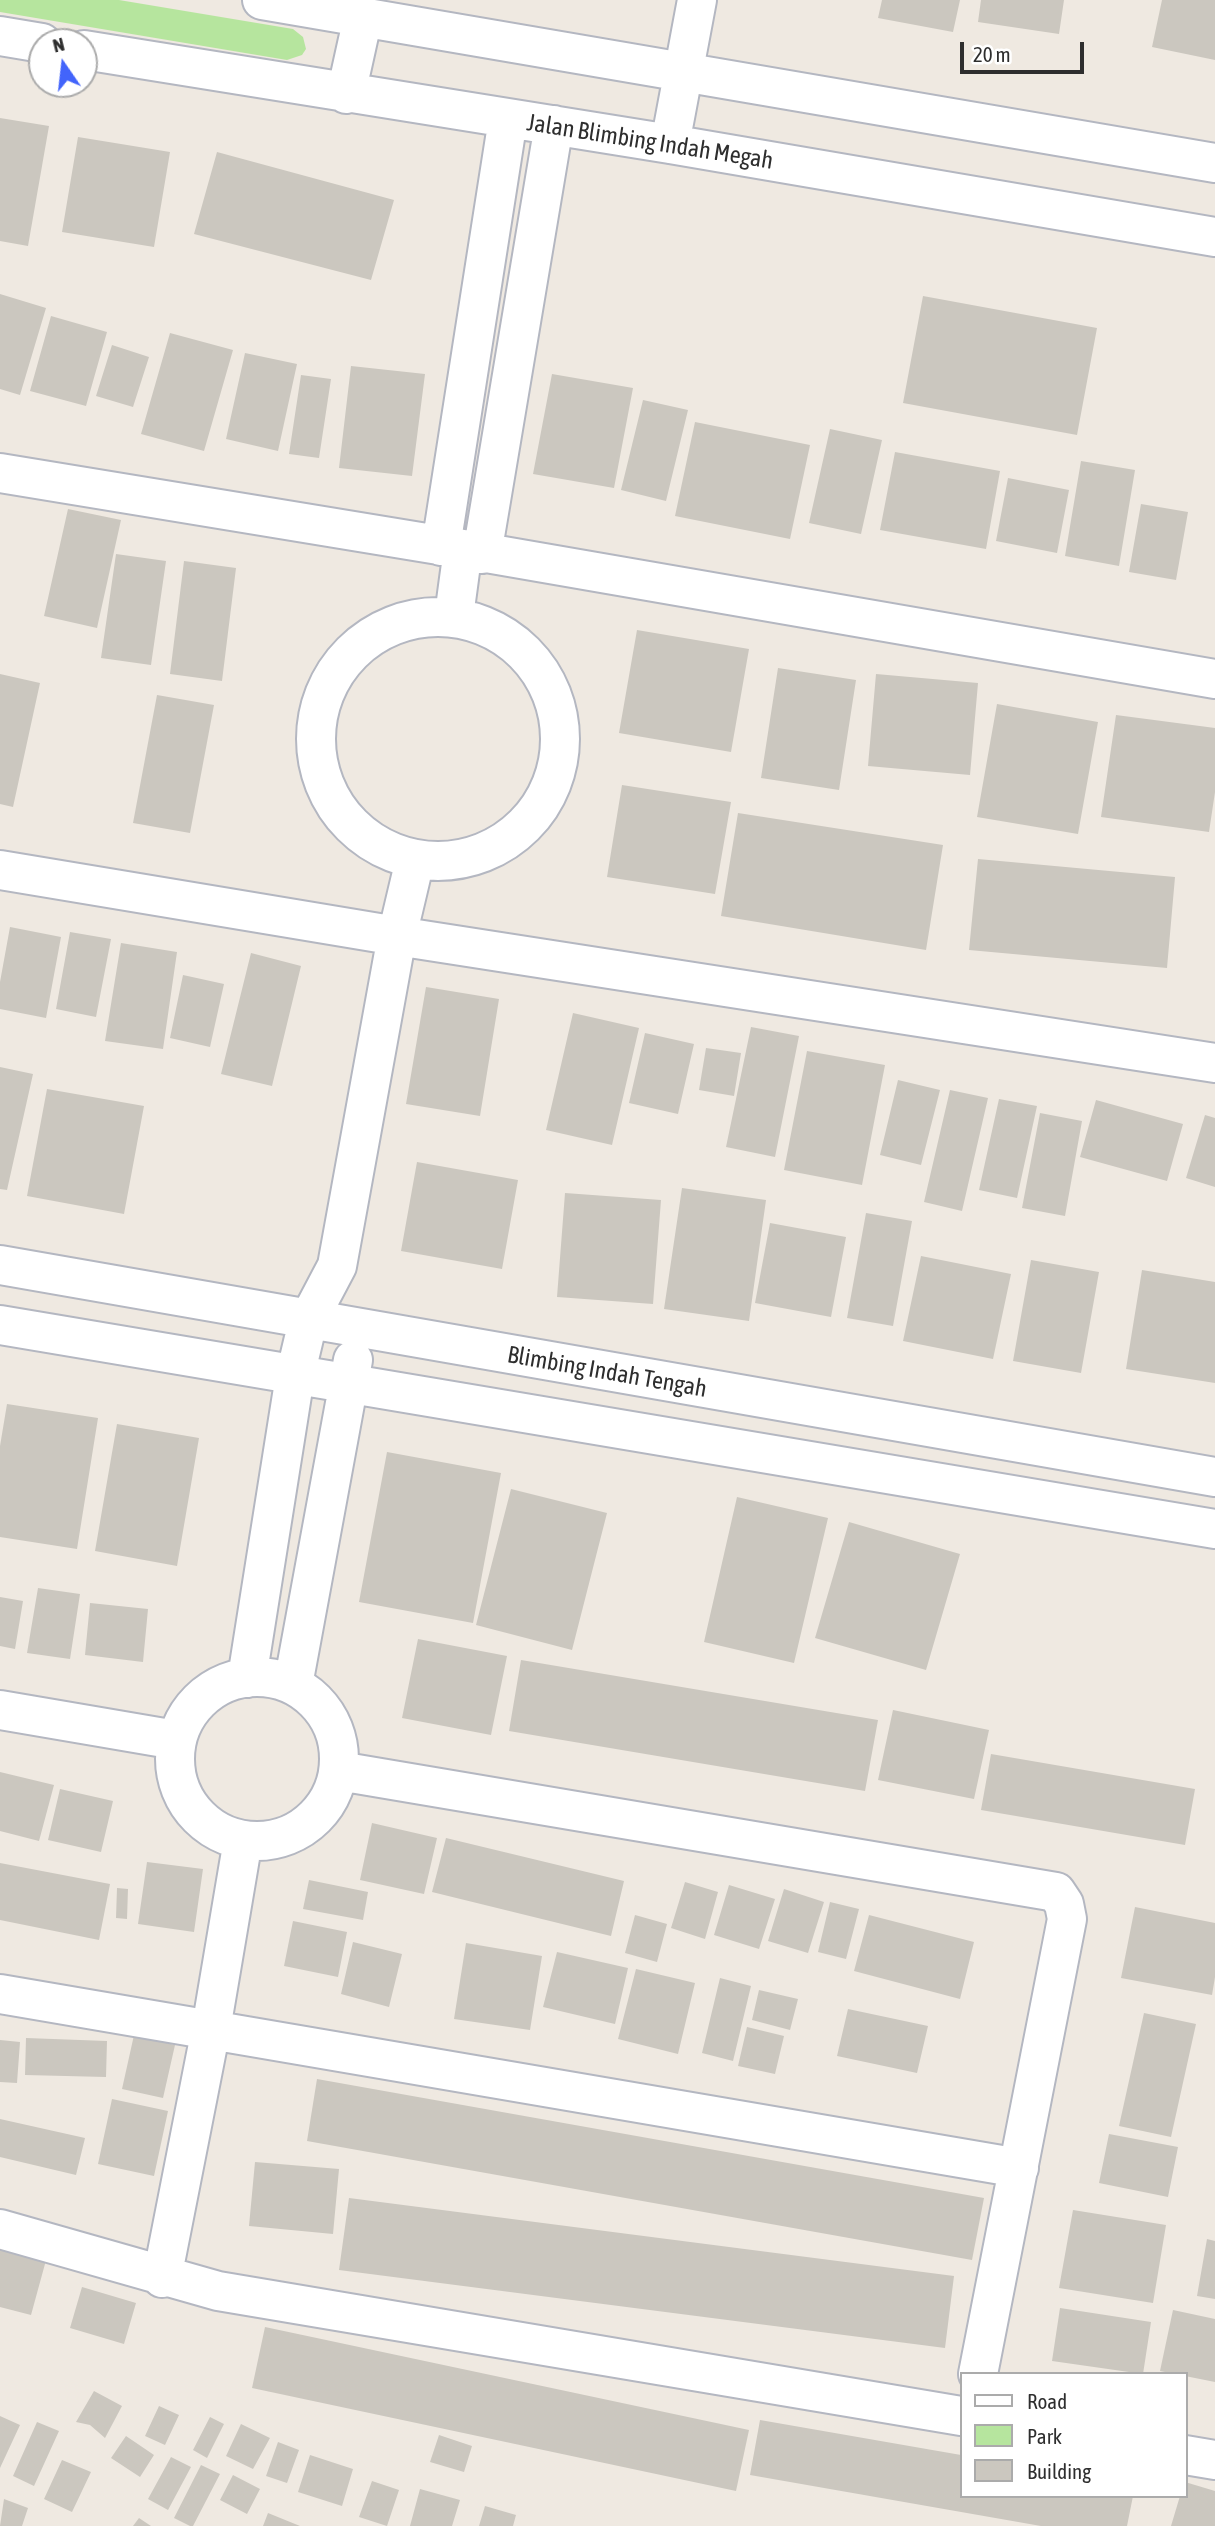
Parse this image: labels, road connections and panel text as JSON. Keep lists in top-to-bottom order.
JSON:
{
  "streets": {
    "street": ["Jalan Blimbing Indah Megah", "Blimbing Indah Tengah"]
  },
  "legend": ["Road", "Park", "Building"],
  "scale_bar": "20 m",
  "north": "top"
}
